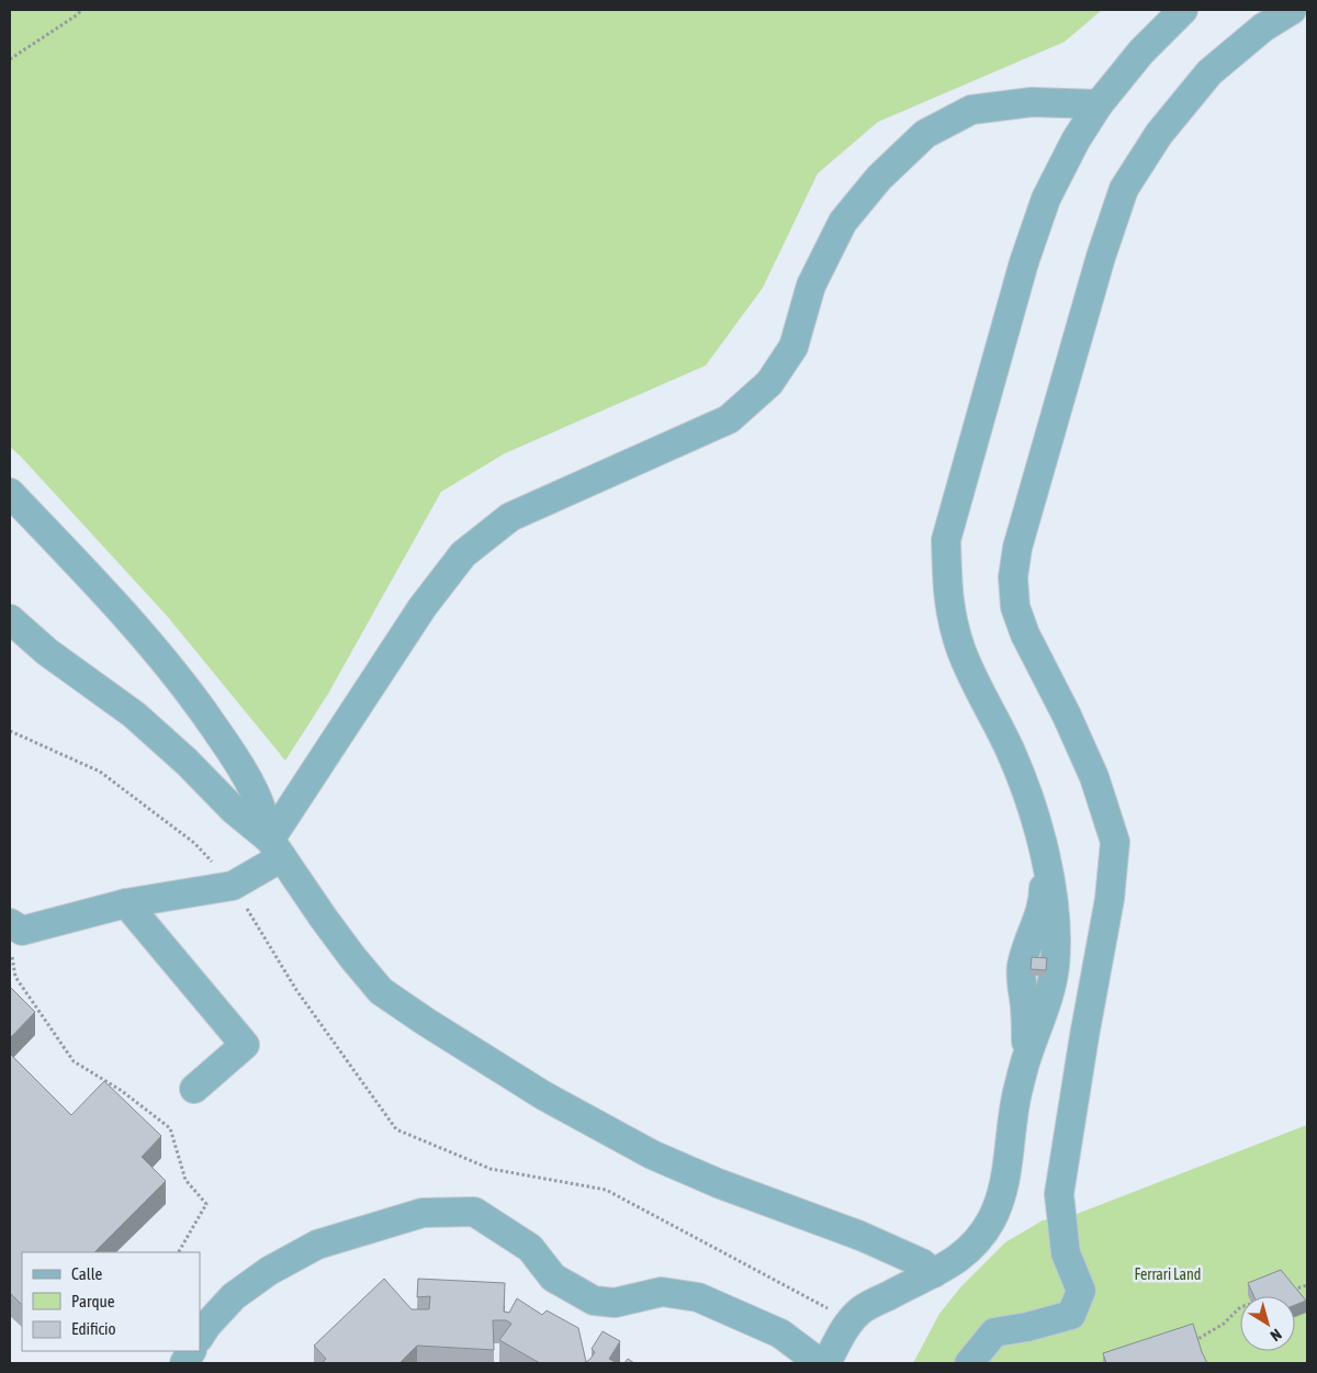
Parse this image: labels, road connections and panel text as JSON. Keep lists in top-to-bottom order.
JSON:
{
  "parks": ["Ferrari Land"],
  "legend": ["Calle", "Parque", "Edificio"],
  "north": "bottom right"
}
